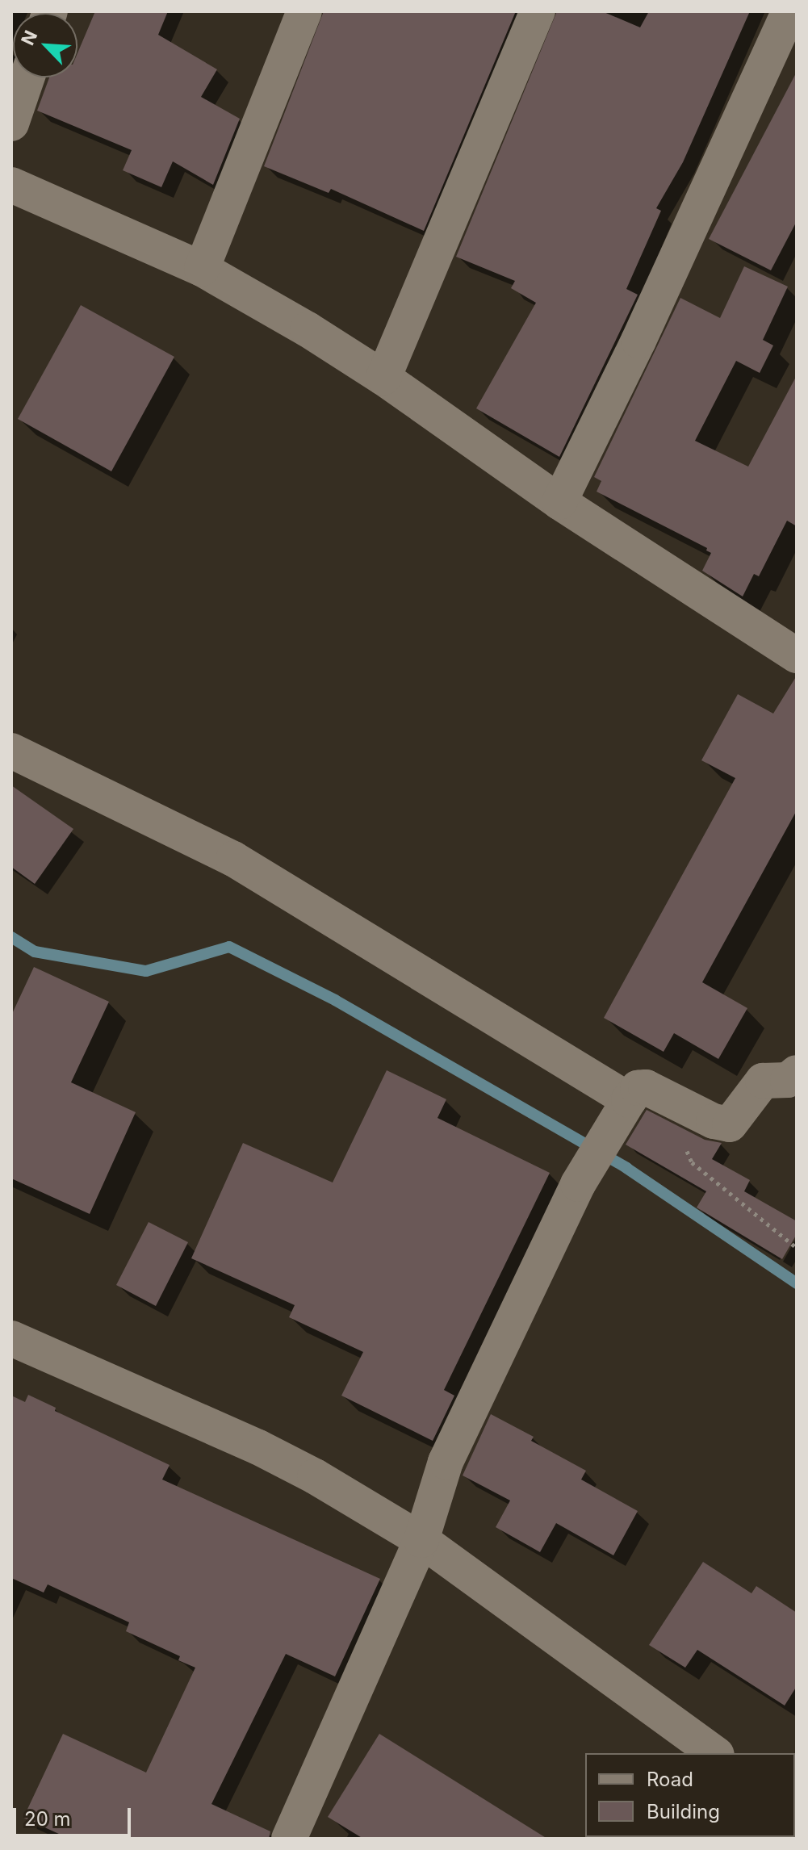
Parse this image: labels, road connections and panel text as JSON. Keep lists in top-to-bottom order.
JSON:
{
  "legend": ["Road", "Building"],
  "scale_bar": "20 m",
  "north": "top left"
}
